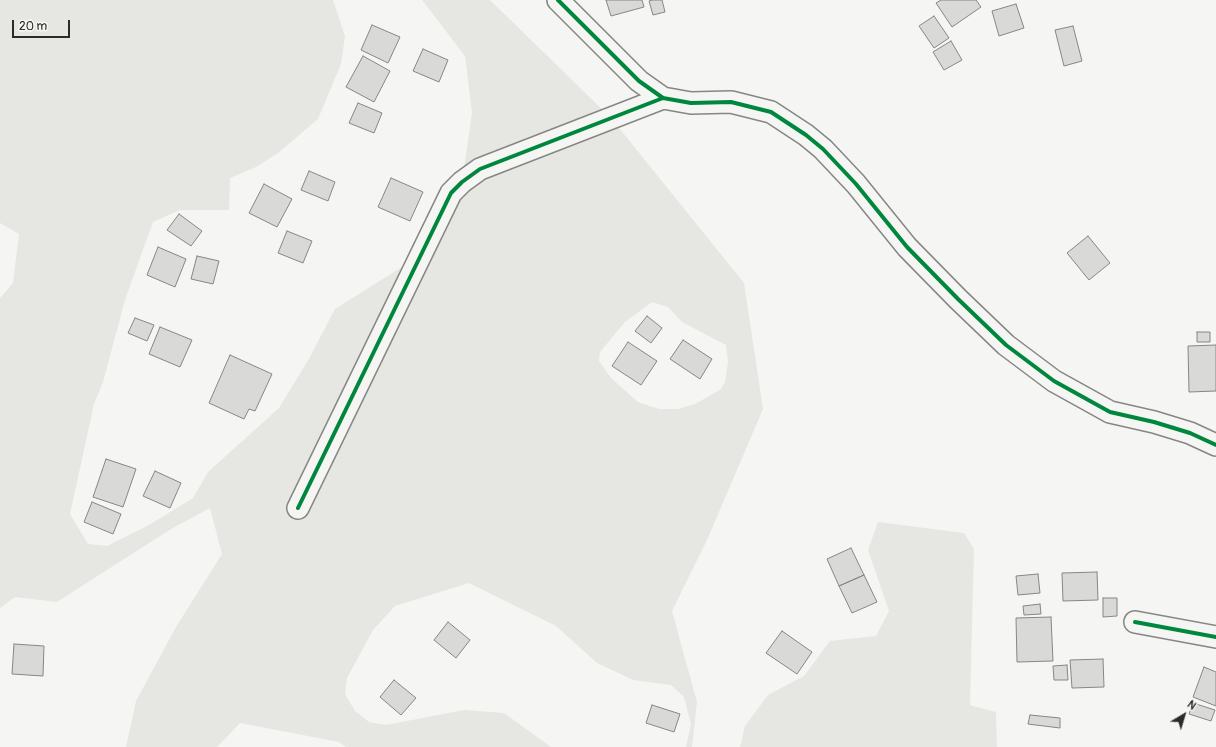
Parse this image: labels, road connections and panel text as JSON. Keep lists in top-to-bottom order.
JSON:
{
  "scale_bar": "20 m",
  "north": "top right"
}
